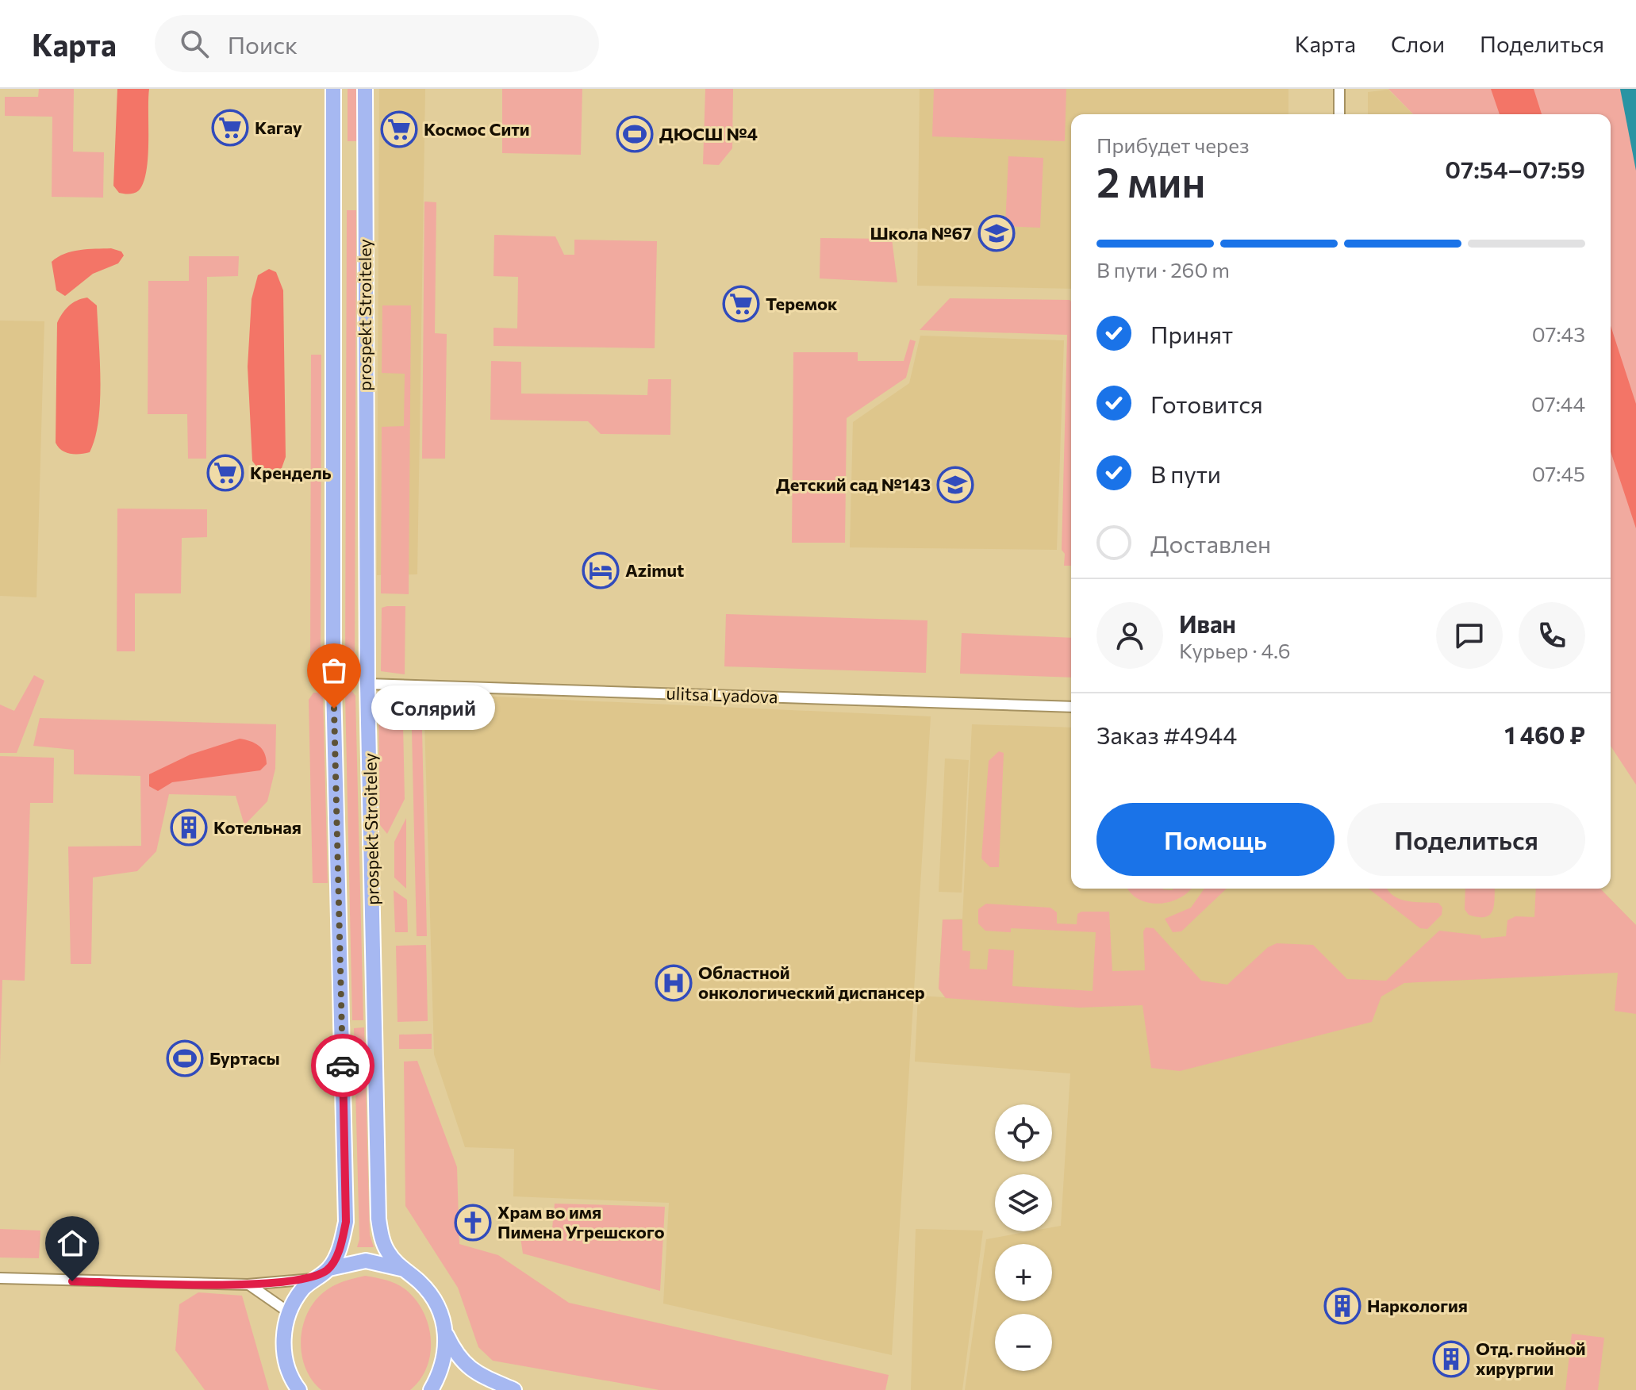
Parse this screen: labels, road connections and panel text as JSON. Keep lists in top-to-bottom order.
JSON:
{
  "streets": {
    "main road": ["prospekt Stroiteley"],
    "street": ["ulitsa Lyadova"]
  },
  "crossings": [
    ["prospekt Stroiteley", "ulitsa Lyadova"]
  ],
  "places": {
    "supermarket": [
      "Кагау",
      "Космос Сити",
      "Теремок",
      "Крендель"
    ],
    "sports": ["ДЮСШ №4", "Буртасы"],
    "school or university": ["Школа №67", "Детский сад №143"],
    "hotel": ["Azimut"],
    "other": ["Солярий"],
    "building": ["Котельная", "Наркология", "Отд. гнойной хирургии"],
    "hospital": ["Областной онкологический диспансер"],
    "church": ["Храм во имя Пимена Угрешского"]
  },
  "page": {
    "header": "Карта",
    "search": "Поиск",
    "nav": ["Карта", "Слои", "Поделиться"],
    "heading": ["2 мин", "Прибудет через", "07:54–07:59"],
    "panel": [
      "Иван",
      "Курьер · 4.6",
      "Заказ #4944",
      "1 460 ₽"
    ],
    "bar": "В пути · 260 m",
    "list": [
      ["Принят", "07:43"],
      ["Готовится", "07:44"],
      ["В пути", "07:45"],
      "Доставлен"
    ],
    "bubble": "Солярий",
    "buttons": ["Помощь", "Поделиться"],
    "map_buttons": ["+", "−"]
  }
}
